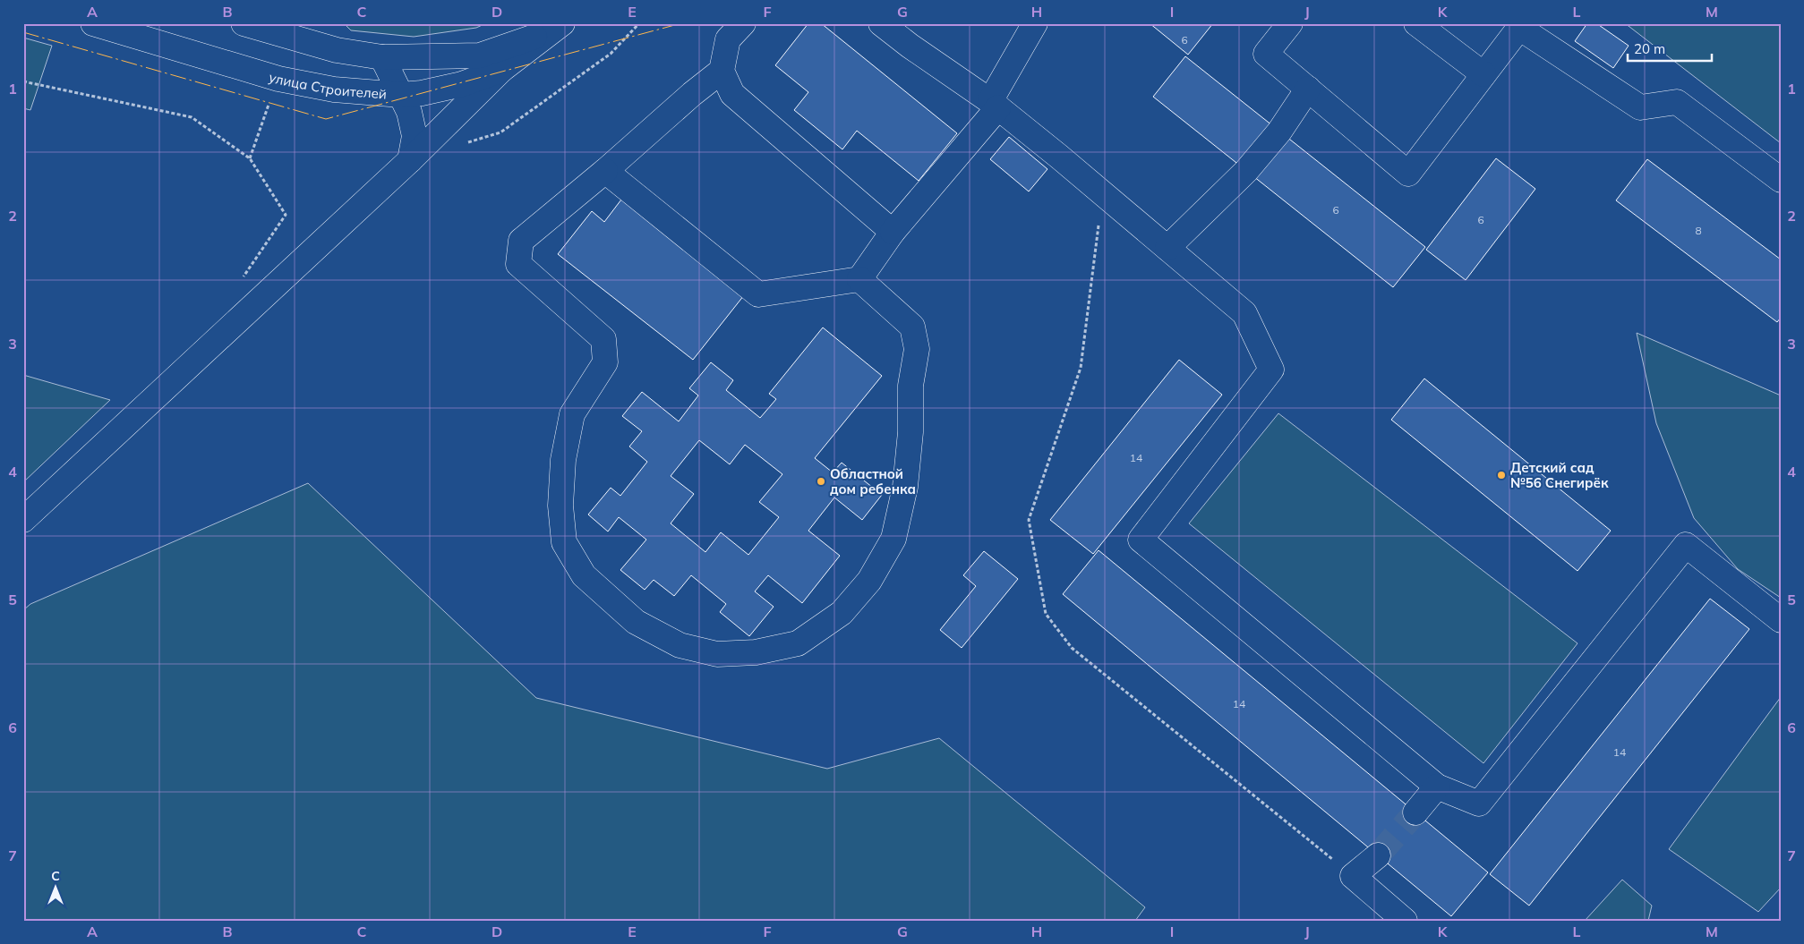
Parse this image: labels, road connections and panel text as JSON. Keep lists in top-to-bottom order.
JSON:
{
  "streets": {
    "main road": ["улица Строителей"]
  },
  "places": ["Детский сад №56 Снегирёк", "Областной дом ребенка"],
  "house_numbers": [
    "6",
    "6",
    "6",
    "8",
    "14",
    "14",
    "14"
  ],
  "scale_bar": "20 m",
  "north": "top",
  "grid": {
    "columns": [
      "A",
      "B",
      "C",
      "D",
      "E",
      "F",
      "G",
      "H",
      "I",
      "J",
      "K",
      "L",
      "M"
    ],
    "rows": [
      "1",
      "2",
      "3",
      "4",
      "5",
      "6",
      "7"
    ]
  }
}
